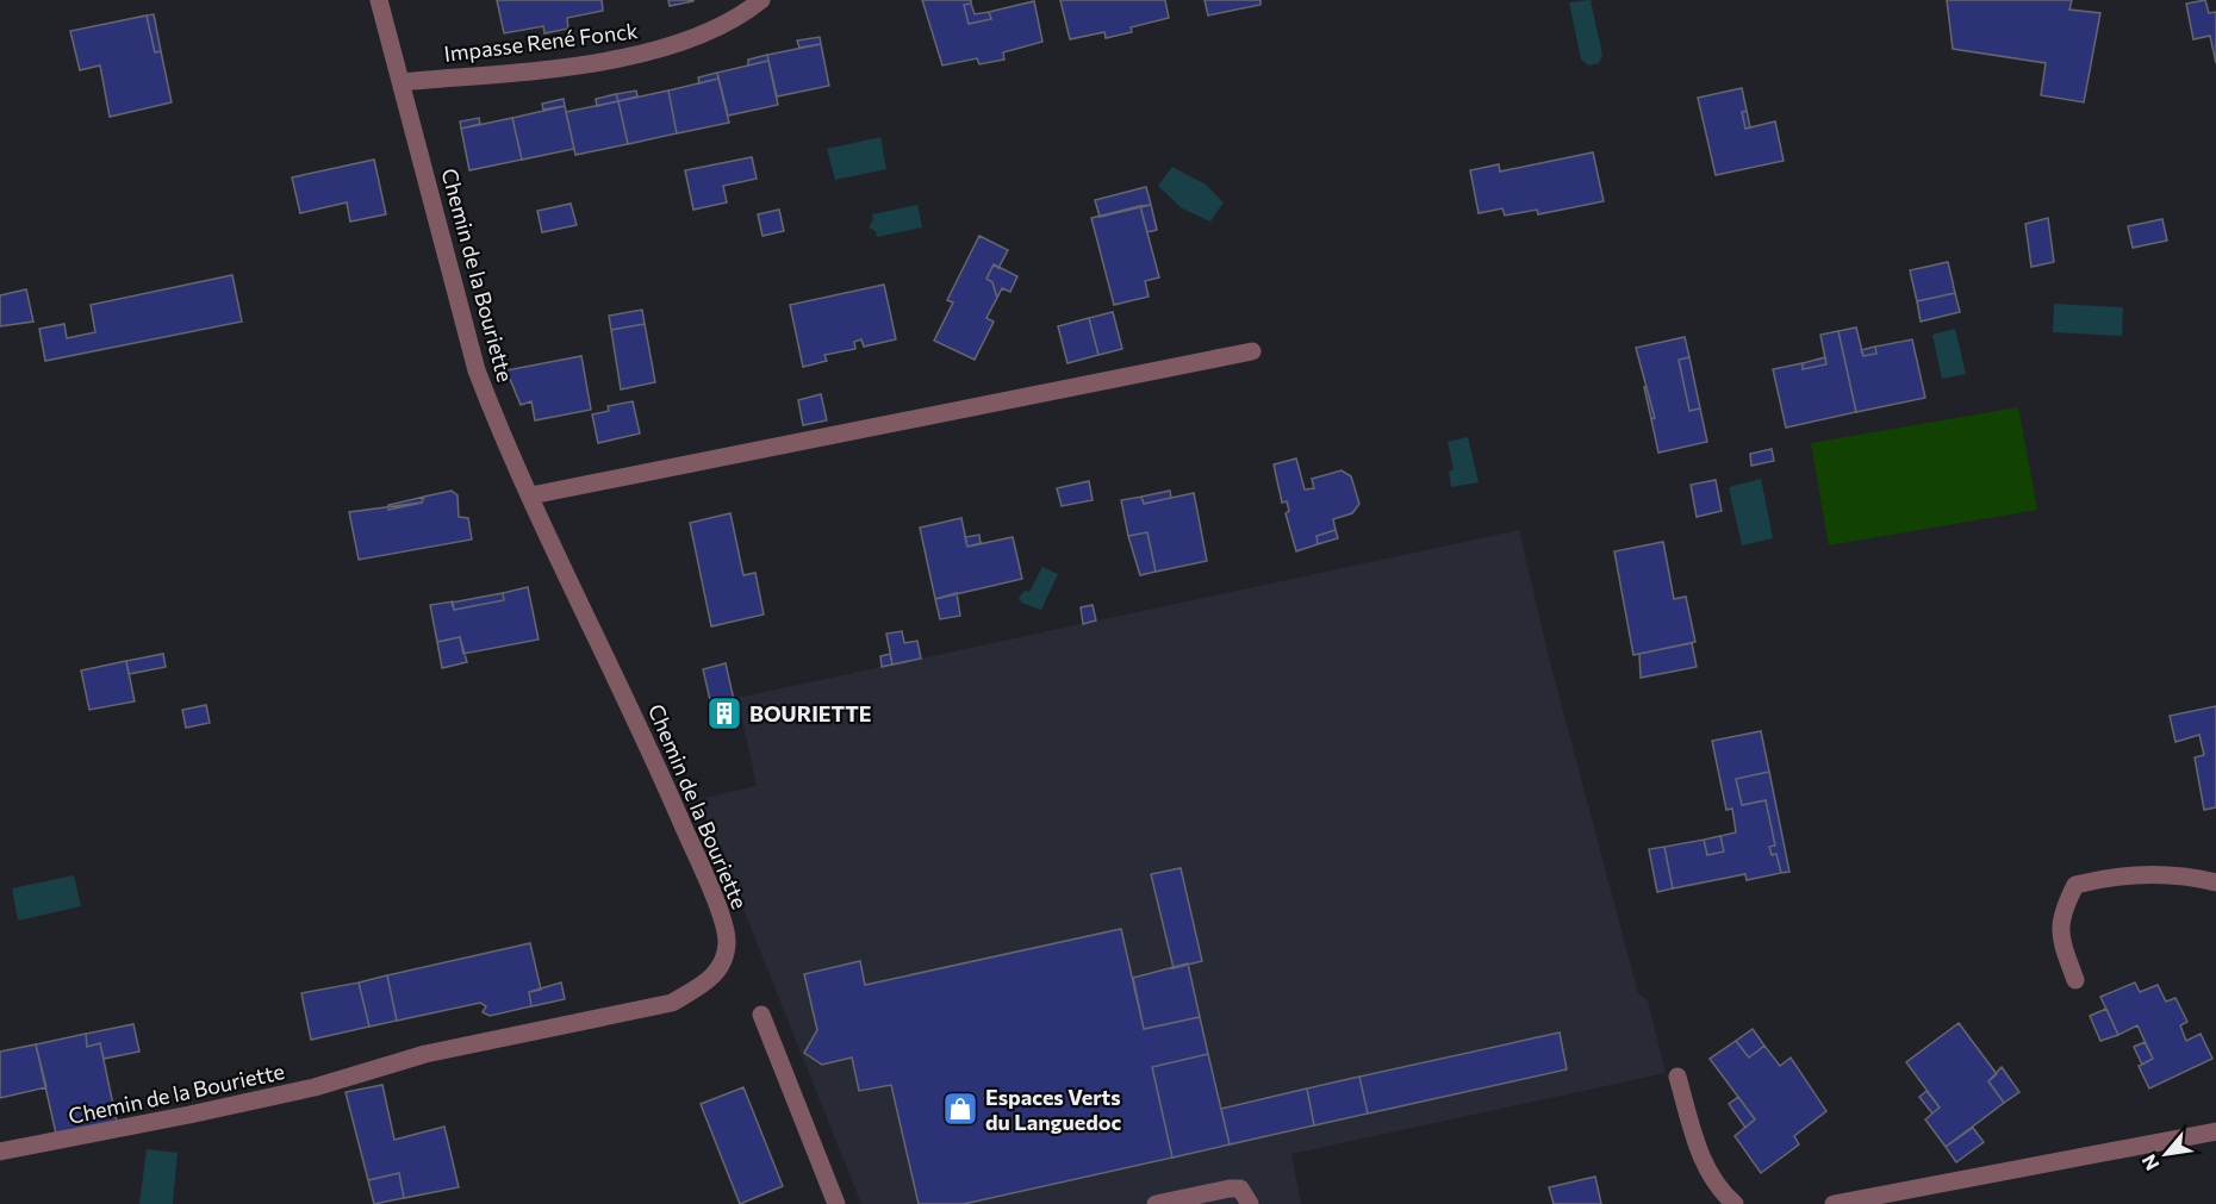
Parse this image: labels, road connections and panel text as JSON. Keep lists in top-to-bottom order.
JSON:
{
  "streets": {
    "street": ["Impasse René Fonck", "Chemin de la Bouriette"]
  },
  "crossings": [
    ["Impasse René Fonck", "Chemin de la Bouriette"]
  ],
  "places": {
    "building": ["BOURIETTE"],
    "shop": ["Espaces Verts du Languedoc"]
  },
  "north": "bottom left"
}
